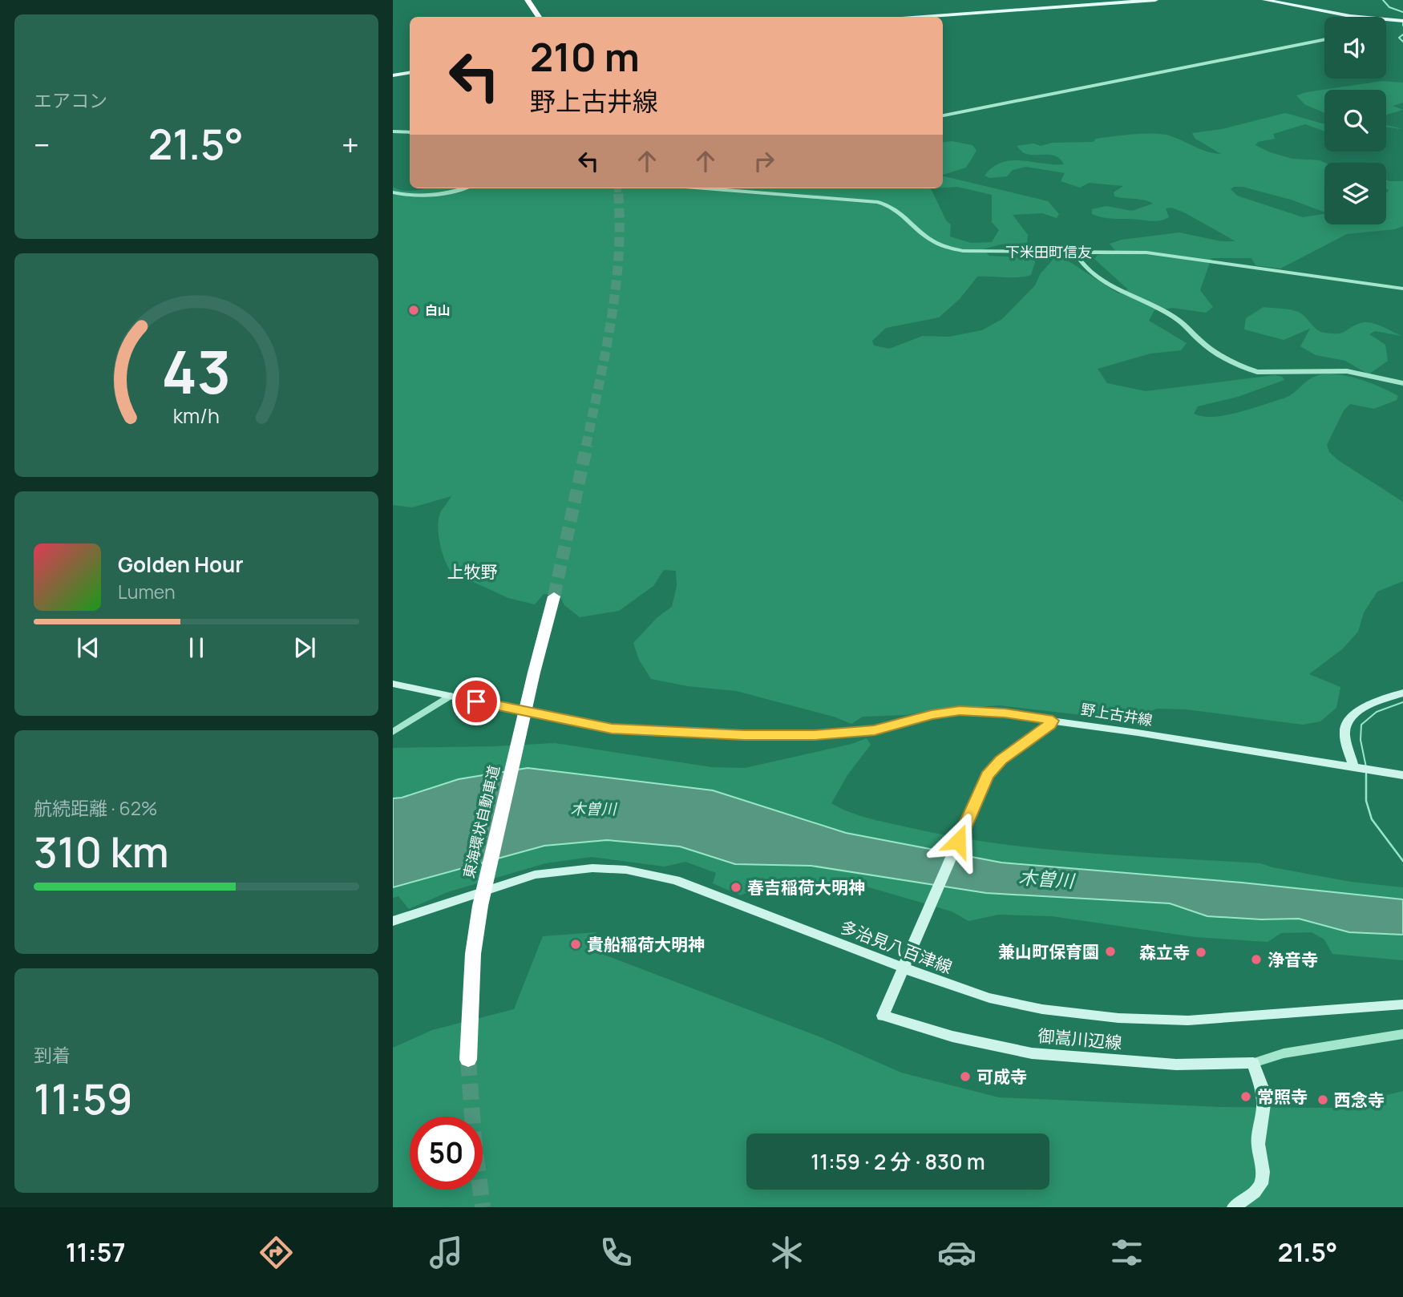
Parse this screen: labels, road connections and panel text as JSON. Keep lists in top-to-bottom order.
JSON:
{
  "streets": {
    "highway": ["東海環状自動車道"],
    "main road": ["野上古井線", "多治見八百津線", "御嵩川辺線"]
  },
  "crossings": [
    ["多治見八百津線", "御嵩川辺線"]
  ],
  "districts": ["下米田町信友", "上牧野"],
  "water": ["木曽川"],
  "places": [
    "白山",
    "春吉稲荷大明神",
    "貴船稲荷大明神",
    "兼山町保育園",
    "森立寺",
    "浄音寺",
    "可成寺",
    "常照寺",
    "西念寺"
  ],
  "page": {
    "tile": [
      "エアコン",
      ["航続距離 · 62%", "310 km"],
      ["到着", "11:59"]
    ],
    "turn": ["210 m", "野上古井線"],
    "heat": ["−", "21.5°", "+"],
    "song": ["Golden Hour", "Lumen"],
    "limit": "50",
    "trip": "11:59 · 2 分 · 830 m",
    "tabs": ["11:57", "21.5°"],
    "gauge": ["43", "km/h"]
  }
}
